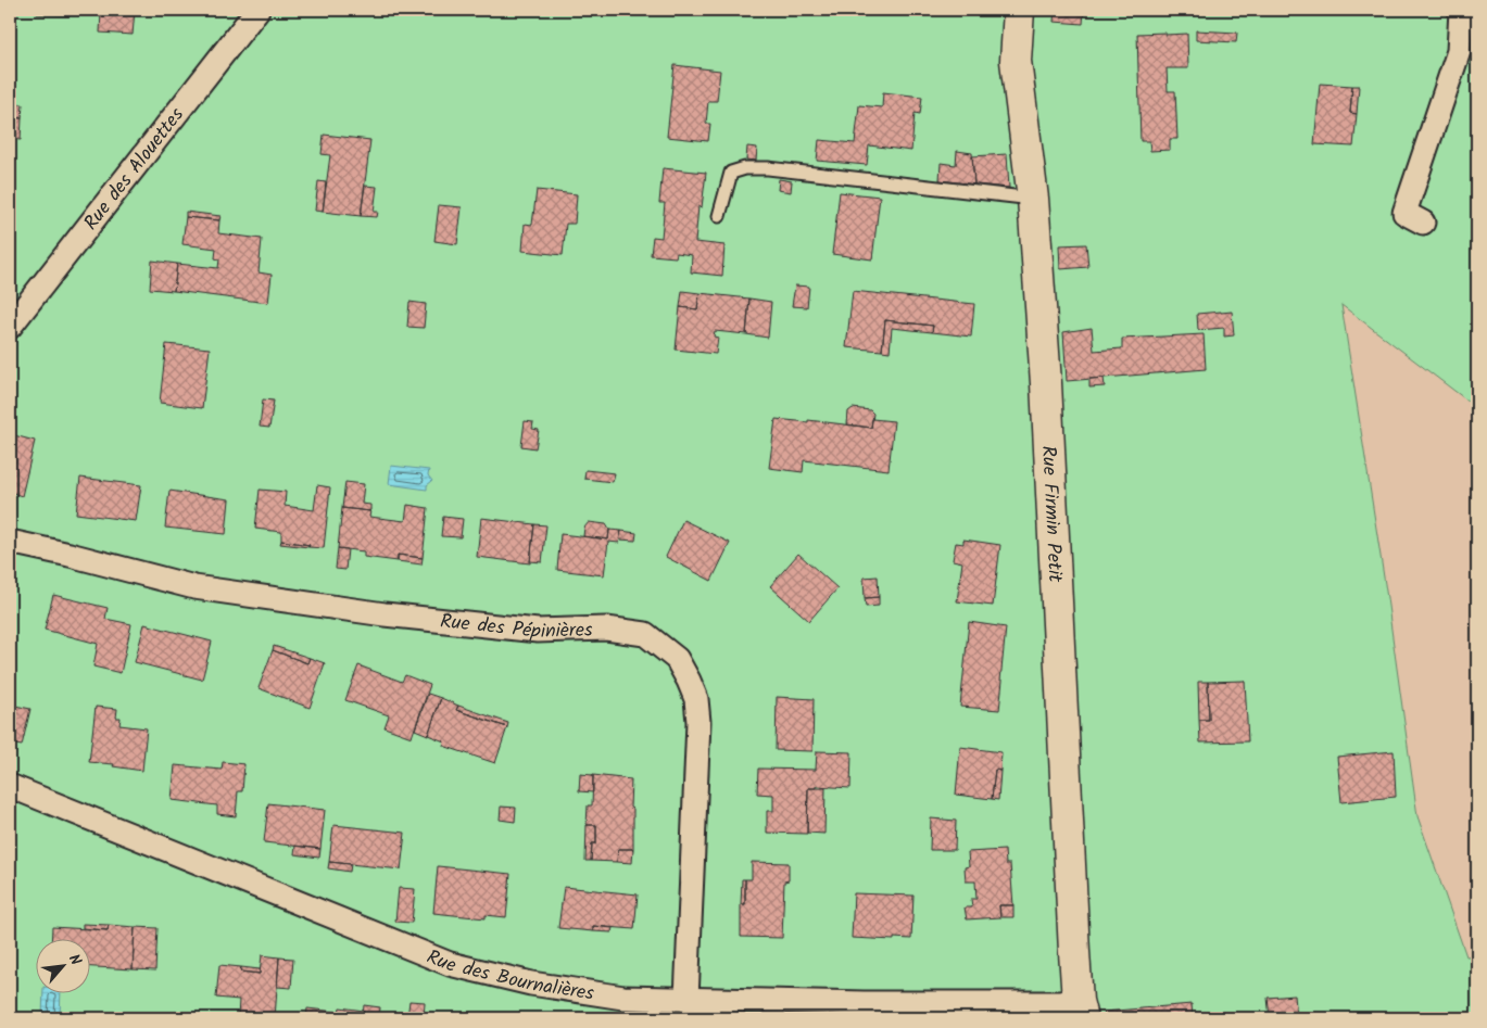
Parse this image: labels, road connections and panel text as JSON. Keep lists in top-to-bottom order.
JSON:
{
  "streets": {
    "street": [
      "Rue des Alouettes",
      "Rue Firmin Petit",
      "Rue des Pépinières",
      "Rue des Bournalières"
    ]
  },
  "crossings": [
    ["Rue Firmin Petit", "Rue des Bournalières"],
    ["Rue des Pépinières", "Rue des Bournalières"]
  ],
  "north": "top right"
}
